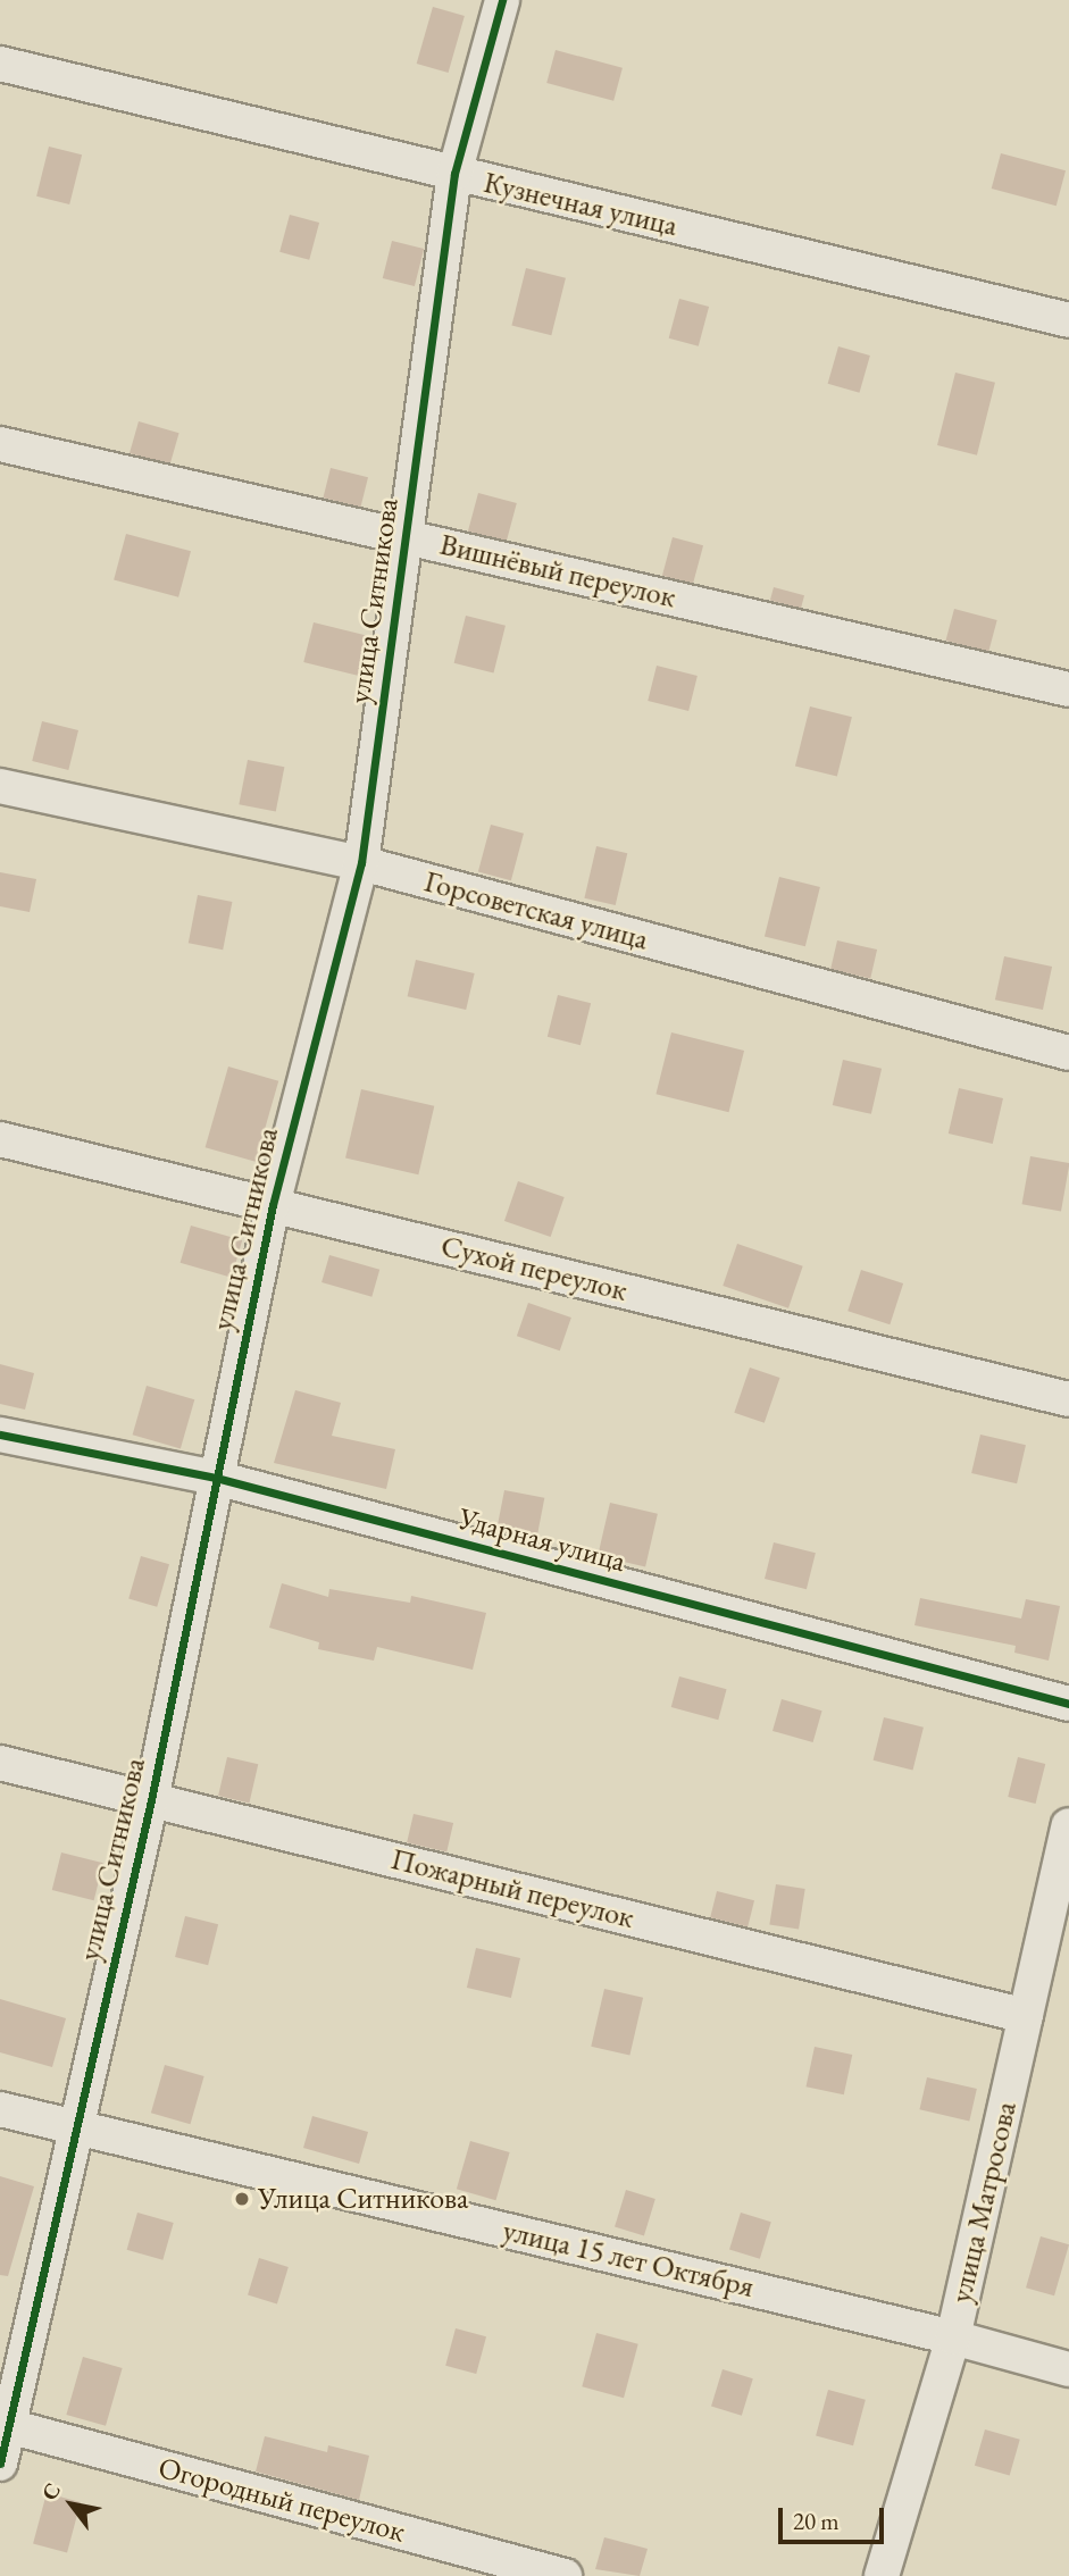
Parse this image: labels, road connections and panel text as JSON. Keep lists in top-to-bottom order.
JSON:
{
  "streets": {
    "street": [
      "Кузнечная улица",
      "Вишнёвый переулок",
      "улица Ситникова",
      "Горсоветская улица",
      "Сухой переулок",
      "Ударная улица",
      "Пожарный переулок",
      "улица Матросова",
      "улица 15 лет Октября",
      "Огородный переулок"
    ]
  },
  "crossings": [
    ["Кузнечная улица", "улица Ситникова"],
    ["Вишнёвый переулок", "улица Ситникова"],
    ["улица Ситникова", "Горсоветская улица"],
    ["улица Ситникова", "Сухой переулок"],
    ["улица Ситникова", "Ударная улица"],
    ["улица Ситникова", "Пожарный переулок"],
    ["улица Ситникова", "улица 15 лет Октября"],
    ["улица Ситникова", "Огородный переулок"],
    ["Пожарный переулок", "улица Матросова"],
    ["улица Матросова", "улица 15 лет Октября"]
  ],
  "places": ["Улица Ситникова"],
  "scale_bar": "20 m",
  "north": "top left"
}
